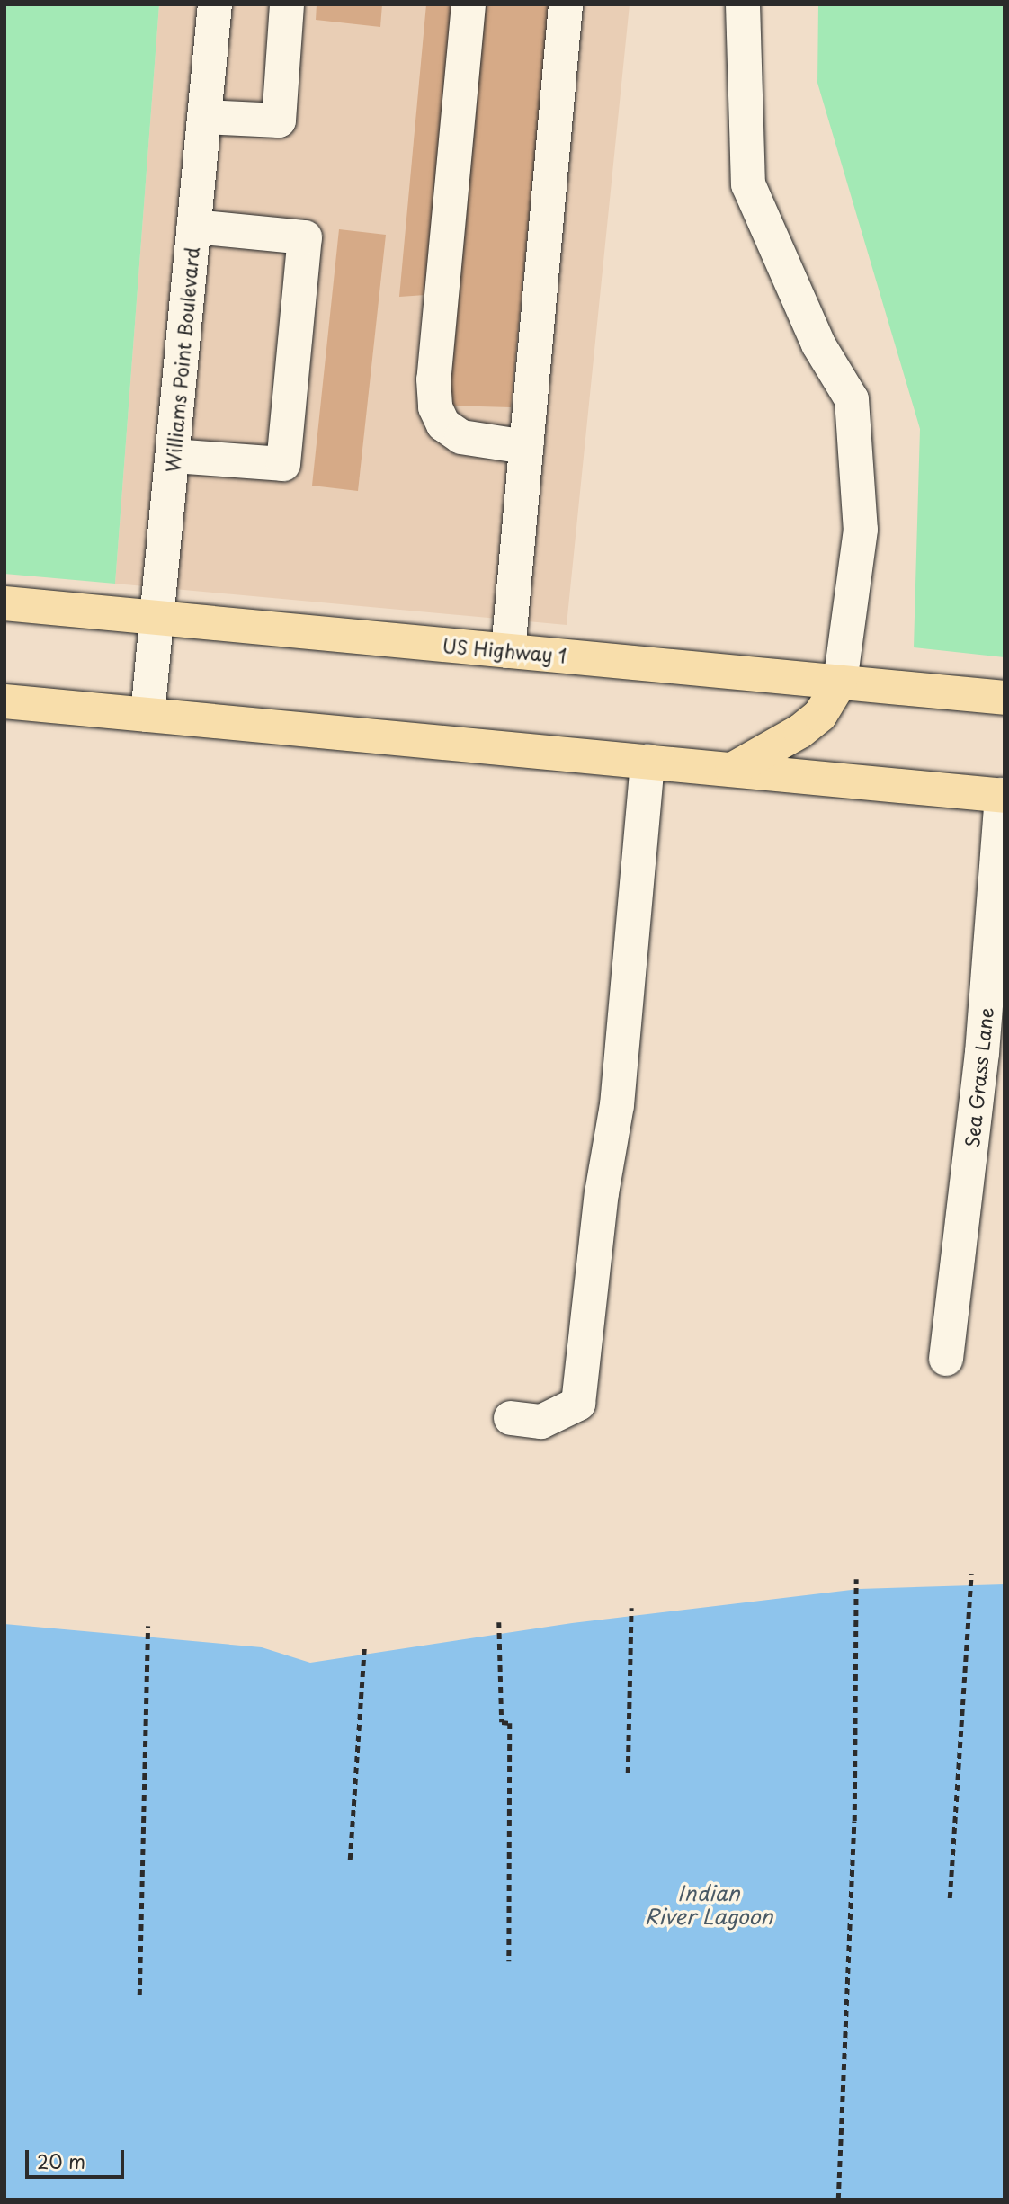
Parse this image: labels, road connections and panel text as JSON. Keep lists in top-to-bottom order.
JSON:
{
  "streets": {
    "main road": ["US Highway 1"],
    "street": ["Williams Point Boulevard", "Sea Grass Lane"]
  },
  "crossings": [
    ["Williams Point Boulevard", "US Highway 1"]
  ],
  "water": ["Indian River Lagoon"],
  "scale_bar": "20 m"
}
